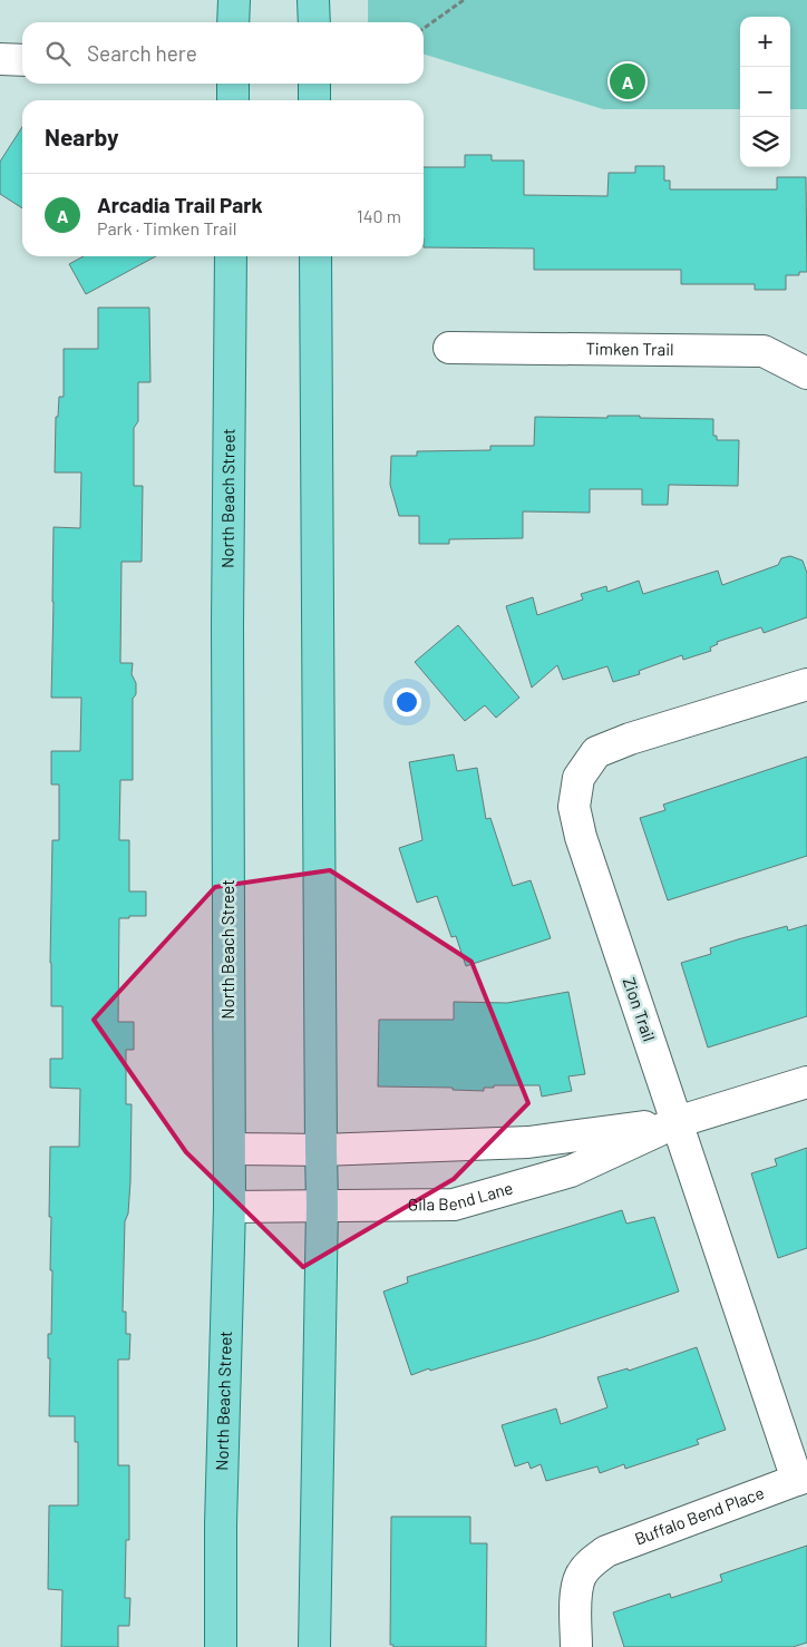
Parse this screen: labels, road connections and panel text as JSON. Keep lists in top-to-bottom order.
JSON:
{
  "streets": {
    "main road": ["North Beach Street"],
    "street": [
      "Timken Trail",
      "Zion Trail",
      "Gila Bend Lane",
      "Buffalo Bend Place"
    ]
  },
  "crossings": [
    ["North Beach Street", "Gila Bend Lane"],
    ["Zion Trail", "Gila Bend Lane"],
    ["Zion Trail", "Buffalo Bend Place"]
  ],
  "page": {
    "map_buttons": ["+", "−"],
    "search": "Search here",
    "pins": "A",
    "heading": "Nearby",
    "list": [
      {
        "mark": "A",
        "name": "Arcadia Trail Park",
        "note": "Park · Timken Trail",
        "value": "140 m"
      }
    ]
  }
}
